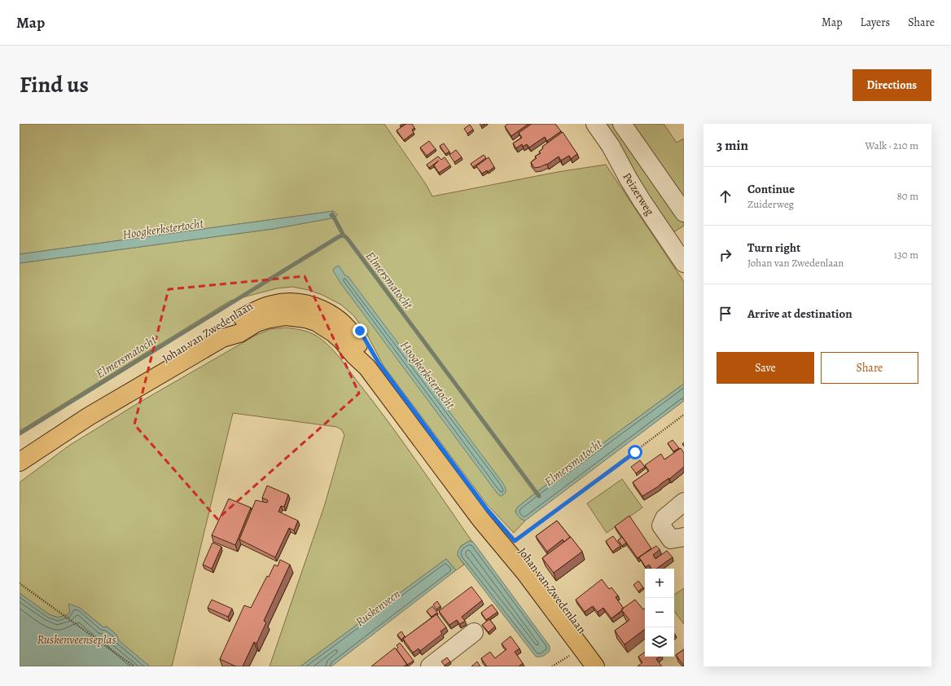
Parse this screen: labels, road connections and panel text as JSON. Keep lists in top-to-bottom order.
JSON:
{
  "streets": {
    "main road": ["Johan van Zwedenlaan"],
    "street": ["Peizerweg"]
  },
  "water": [
    "Hoogkerkstertocht",
    "Elmersmatocht",
    "Ruskenveen",
    "Ruskenveenseplas"
  ],
  "page": {
    "header": "Map",
    "nav": ["Map", "Layers", "Share"],
    "title": "Find us",
    "buttons": [
      "Directions",
      ["Save", "Share"]
    ],
    "heading": ["3 min", "Walk · 210 m"],
    "list": [
      ["Continue", "Zuiderweg", "80 m"],
      ["Turn right", "Johan van Zwedenlaan", "130 m"],
      "Arrive at destination"
    ],
    "map_buttons": ["+", "−"]
  }
}
